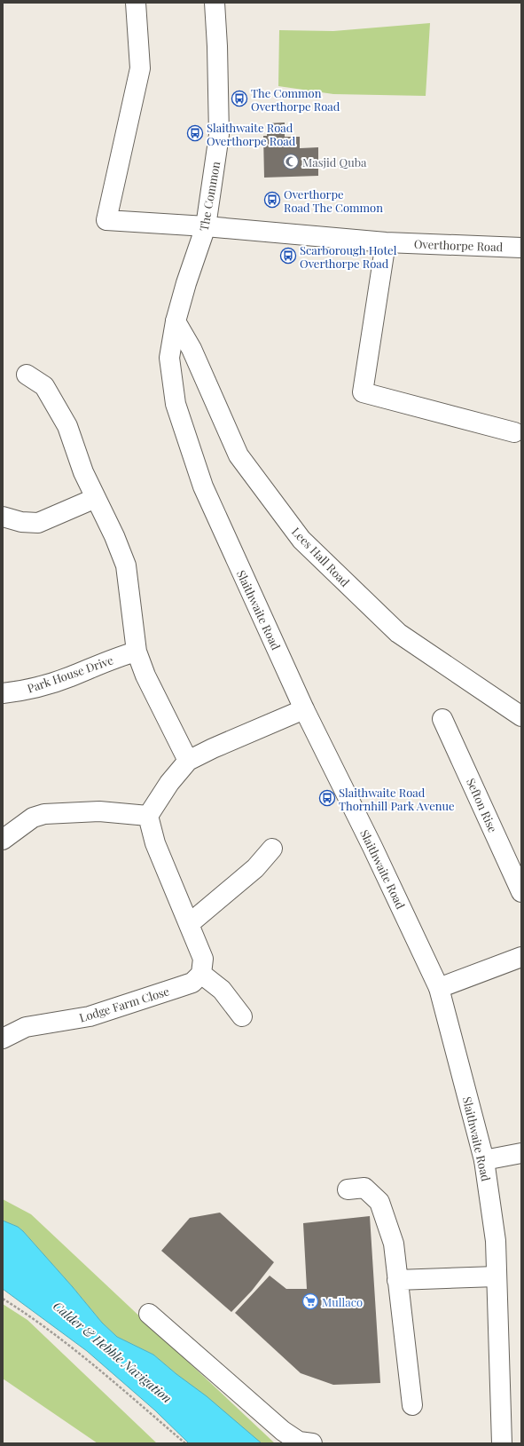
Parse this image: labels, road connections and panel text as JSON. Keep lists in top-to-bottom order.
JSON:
{
  "streets": {
    "street": [
      "The Common",
      "Overthorpe Road",
      "Lees Hall Road",
      "Slaithwaite Road",
      "Park House Drive",
      "Sefton Rise",
      "Lodge Farm Close"
    ]
  },
  "crossings": [
    ["The Common", "Overthorpe Road"],
    ["The Common", "Lees Hall Road"],
    ["The Common", "Slaithwaite Road"],
    ["Lees Hall Road", "Slaithwaite Road"]
  ],
  "water": ["Calder & Hebble Navigation"],
  "places": {
    "bus stop": [
      "The Common Overthorpe Road",
      "Slaithwaite Road Overthorpe Road",
      "Overthorpe Road The Common",
      "Scarborough Hotel Overthorpe Road",
      "Slaithwaite Road Thornhill Park Avenue"
    ],
    "mosque": ["Masjid Quba"],
    "supermarket": ["Mullaco"]
  }
}
